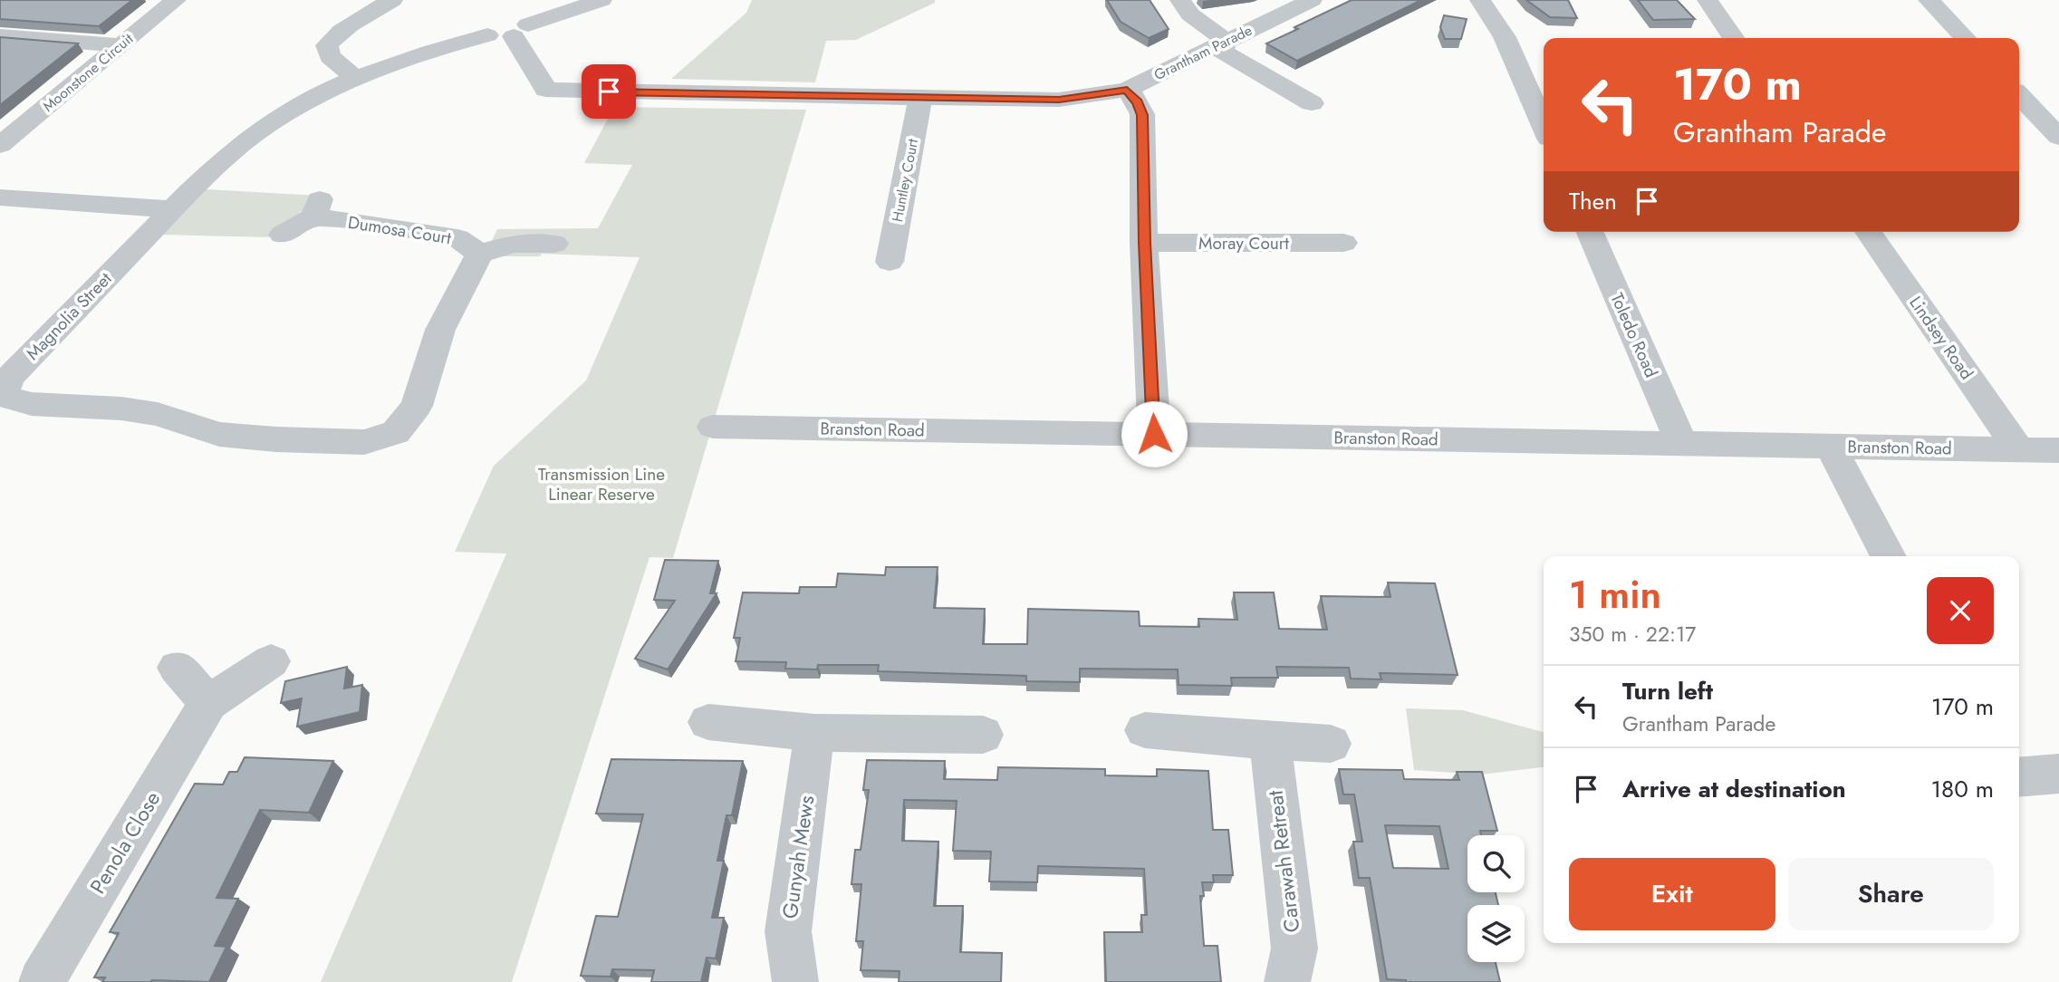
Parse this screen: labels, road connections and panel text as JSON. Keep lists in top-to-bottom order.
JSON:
{
  "streets": {
    "street": [
      "Grantham Parade",
      "Moonstone Circuit",
      "Huntley Court",
      "Dumosa Court",
      "Moray Court",
      "Magnolia Street",
      "Toledo Road",
      "Lindsey Road",
      "Branston Road",
      "Penola Close",
      "Gunyah Mews",
      "Carawah Retreat"
    ]
  },
  "crossings": [
    ["Grantham Parade", "Huntley Court"],
    ["Grantham Parade", "Magnolia Street"],
    ["Dumosa Court", "Magnolia Street"],
    ["Toledo Road", "Branston Road"],
    ["Lindsey Road", "Branston Road"]
  ],
  "parks": ["Transmission Line Linear Reserve"],
  "page": {
    "turn": ["170 m", "Grantham Parade"],
    "then": "Then",
    "heading": ["1 min", "350 m · 22:17"],
    "list": [
      {
        "name": "Turn left",
        "note": "Grantham Parade",
        "value": "170 m"
      },
      {
        "name": "Arrive at destination",
        "value": "180 m"
      }
    ],
    "buttons": ["Exit", "Share"]
  }
}
